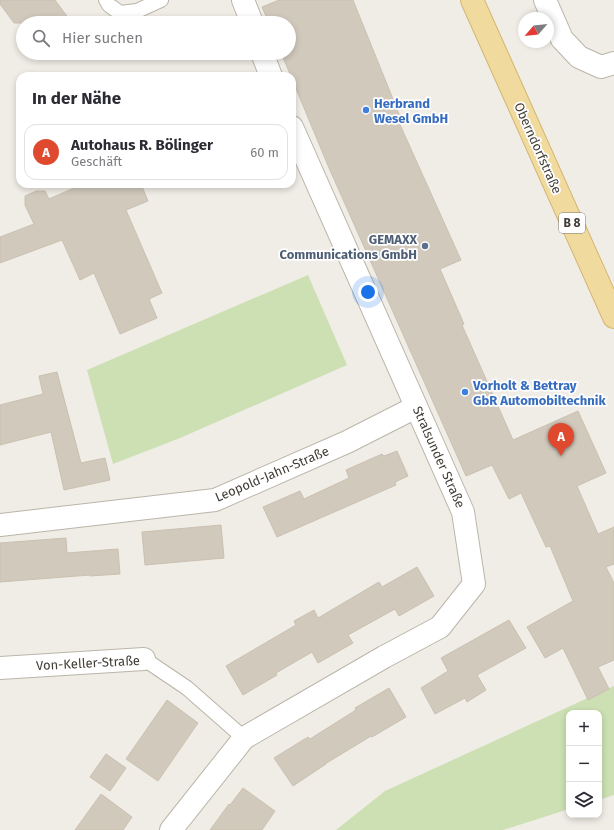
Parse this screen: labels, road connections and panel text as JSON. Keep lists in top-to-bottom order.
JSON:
{
  "streets": {
    "main road": ["Oberndorfstraße", "B 8"],
    "street": ["Stralsunder Straße", "Leopold-Jahn-Straße", "Von-Keller-Straße"]
  },
  "crossings": [
    ["Stralsunder Straße", "Leopold-Jahn-Straße"],
    ["Stralsunder Straße", "Von-Keller-Straße"]
  ],
  "places": ["Herbrand Wesel GmbH", "GEMAXX Communications GmbH", "Vorholt & Bettray GbR Automobiltechnik"],
  "north": "bottom left",
  "page": {
    "search": "Hier suchen",
    "heading": "In der Nähe",
    "list": [
      {
        "mark": "A",
        "name": "Autohaus R. Bölinger",
        "note": "Geschäft",
        "value": "60 m"
      }
    ],
    "pins": "A",
    "map_buttons": ["+", "−"]
  }
}
